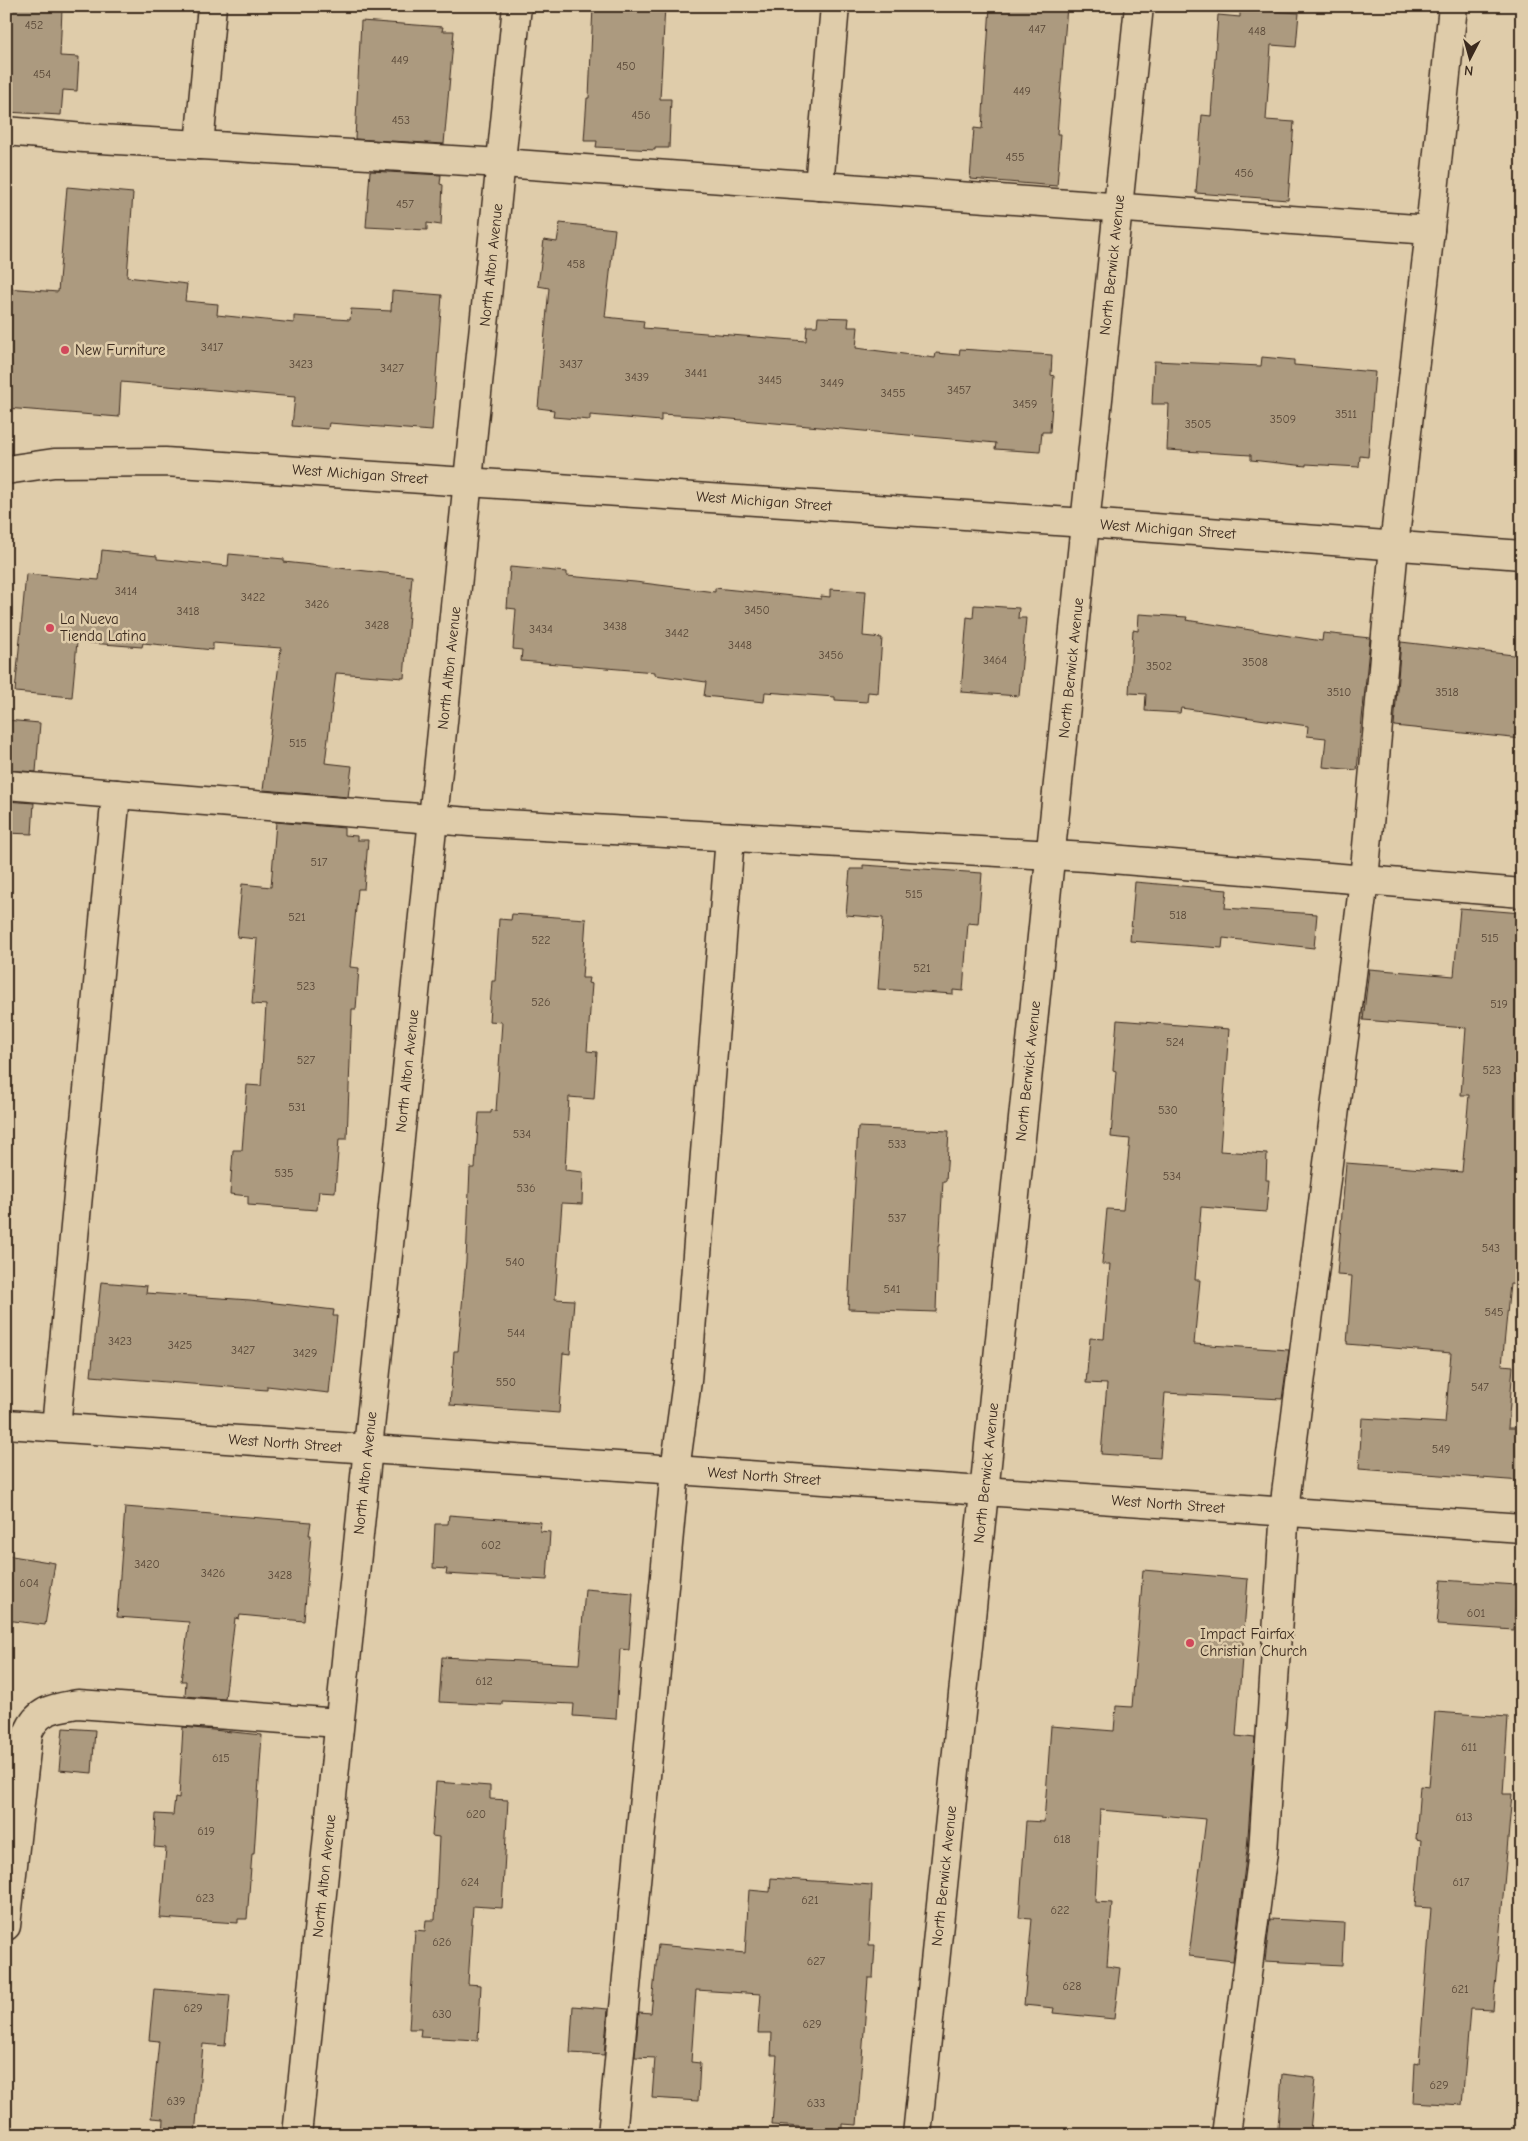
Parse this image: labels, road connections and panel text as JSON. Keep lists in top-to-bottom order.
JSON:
{
  "streets": {
    "street": [
      "North Alton Avenue",
      "North Berwick Avenue",
      "West Michigan Street",
      "West North Street"
    ]
  },
  "crossings": [
    ["North Alton Avenue", "West Michigan Street"],
    ["North Alton Avenue", "West North Street"],
    ["North Berwick Avenue", "West Michigan Street"],
    ["North Berwick Avenue", "West North Street"]
  ],
  "places": ["New Furniture", "La Nueva Tienda Latina", "Impact Fairfax Christian Church"],
  "house_numbers": [
    "452",
    "447",
    "448",
    "449",
    "450",
    "454",
    "449",
    "456",
    "453",
    "455",
    "456",
    "457",
    "458",
    "3417",
    "3423",
    "3437",
    "3427",
    "3441",
    "3439",
    "3445",
    "3449",
    "3457",
    "3455",
    "3459",
    "3511",
    "3509",
    "3505",
    "3414",
    "3422",
    "3426",
    "3450",
    "3418",
    "3428",
    "3438",
    "3434",
    "3442",
    "3448",
    "3456",
    "3464",
    "3508",
    "3502",
    "3510",
    "3518",
    "515",
    "517",
    "515",
    "518",
    "521",
    "515",
    "522",
    "521",
    "523",
    "526",
    "519",
    "524",
    "527",
    "523",
    "531",
    "530",
    "534",
    "533",
    "535",
    "534",
    "536",
    "537",
    "543",
    "540",
    "541",
    "545",
    "544",
    "3423",
    "3425",
    "3427",
    "3429",
    "550",
    "547",
    "549",
    "602",
    "3420",
    "3426",
    "3428",
    "604",
    "601",
    "612",
    "611",
    "615",
    "620",
    "613",
    "619",
    "618",
    "624",
    "617",
    "623",
    "621",
    "622",
    "626",
    "627",
    "628",
    "621",
    "629",
    "630",
    "629",
    "629",
    "639",
    "633"
  ],
  "north": "bottom"
}
